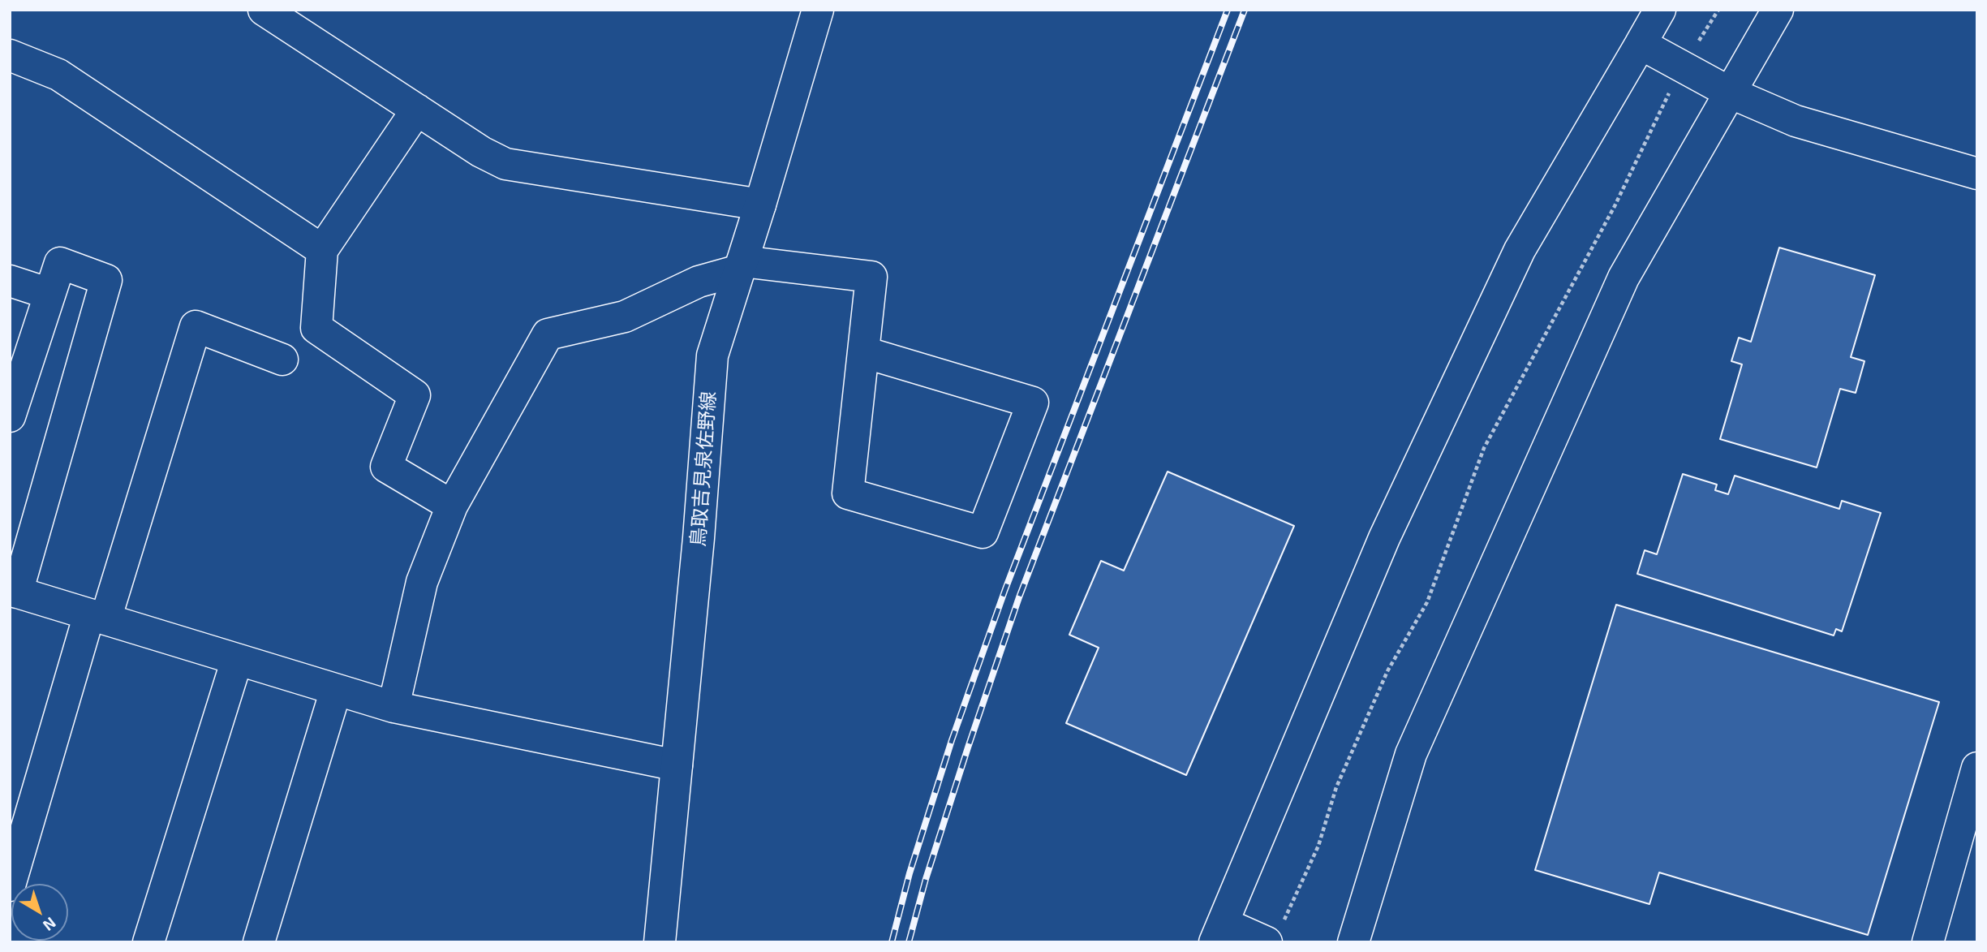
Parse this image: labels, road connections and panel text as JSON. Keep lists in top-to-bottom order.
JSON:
{
  "streets": {
    "street": ["鳥取吉見泉佐野線"]
  },
  "north": "bottom right"
}
